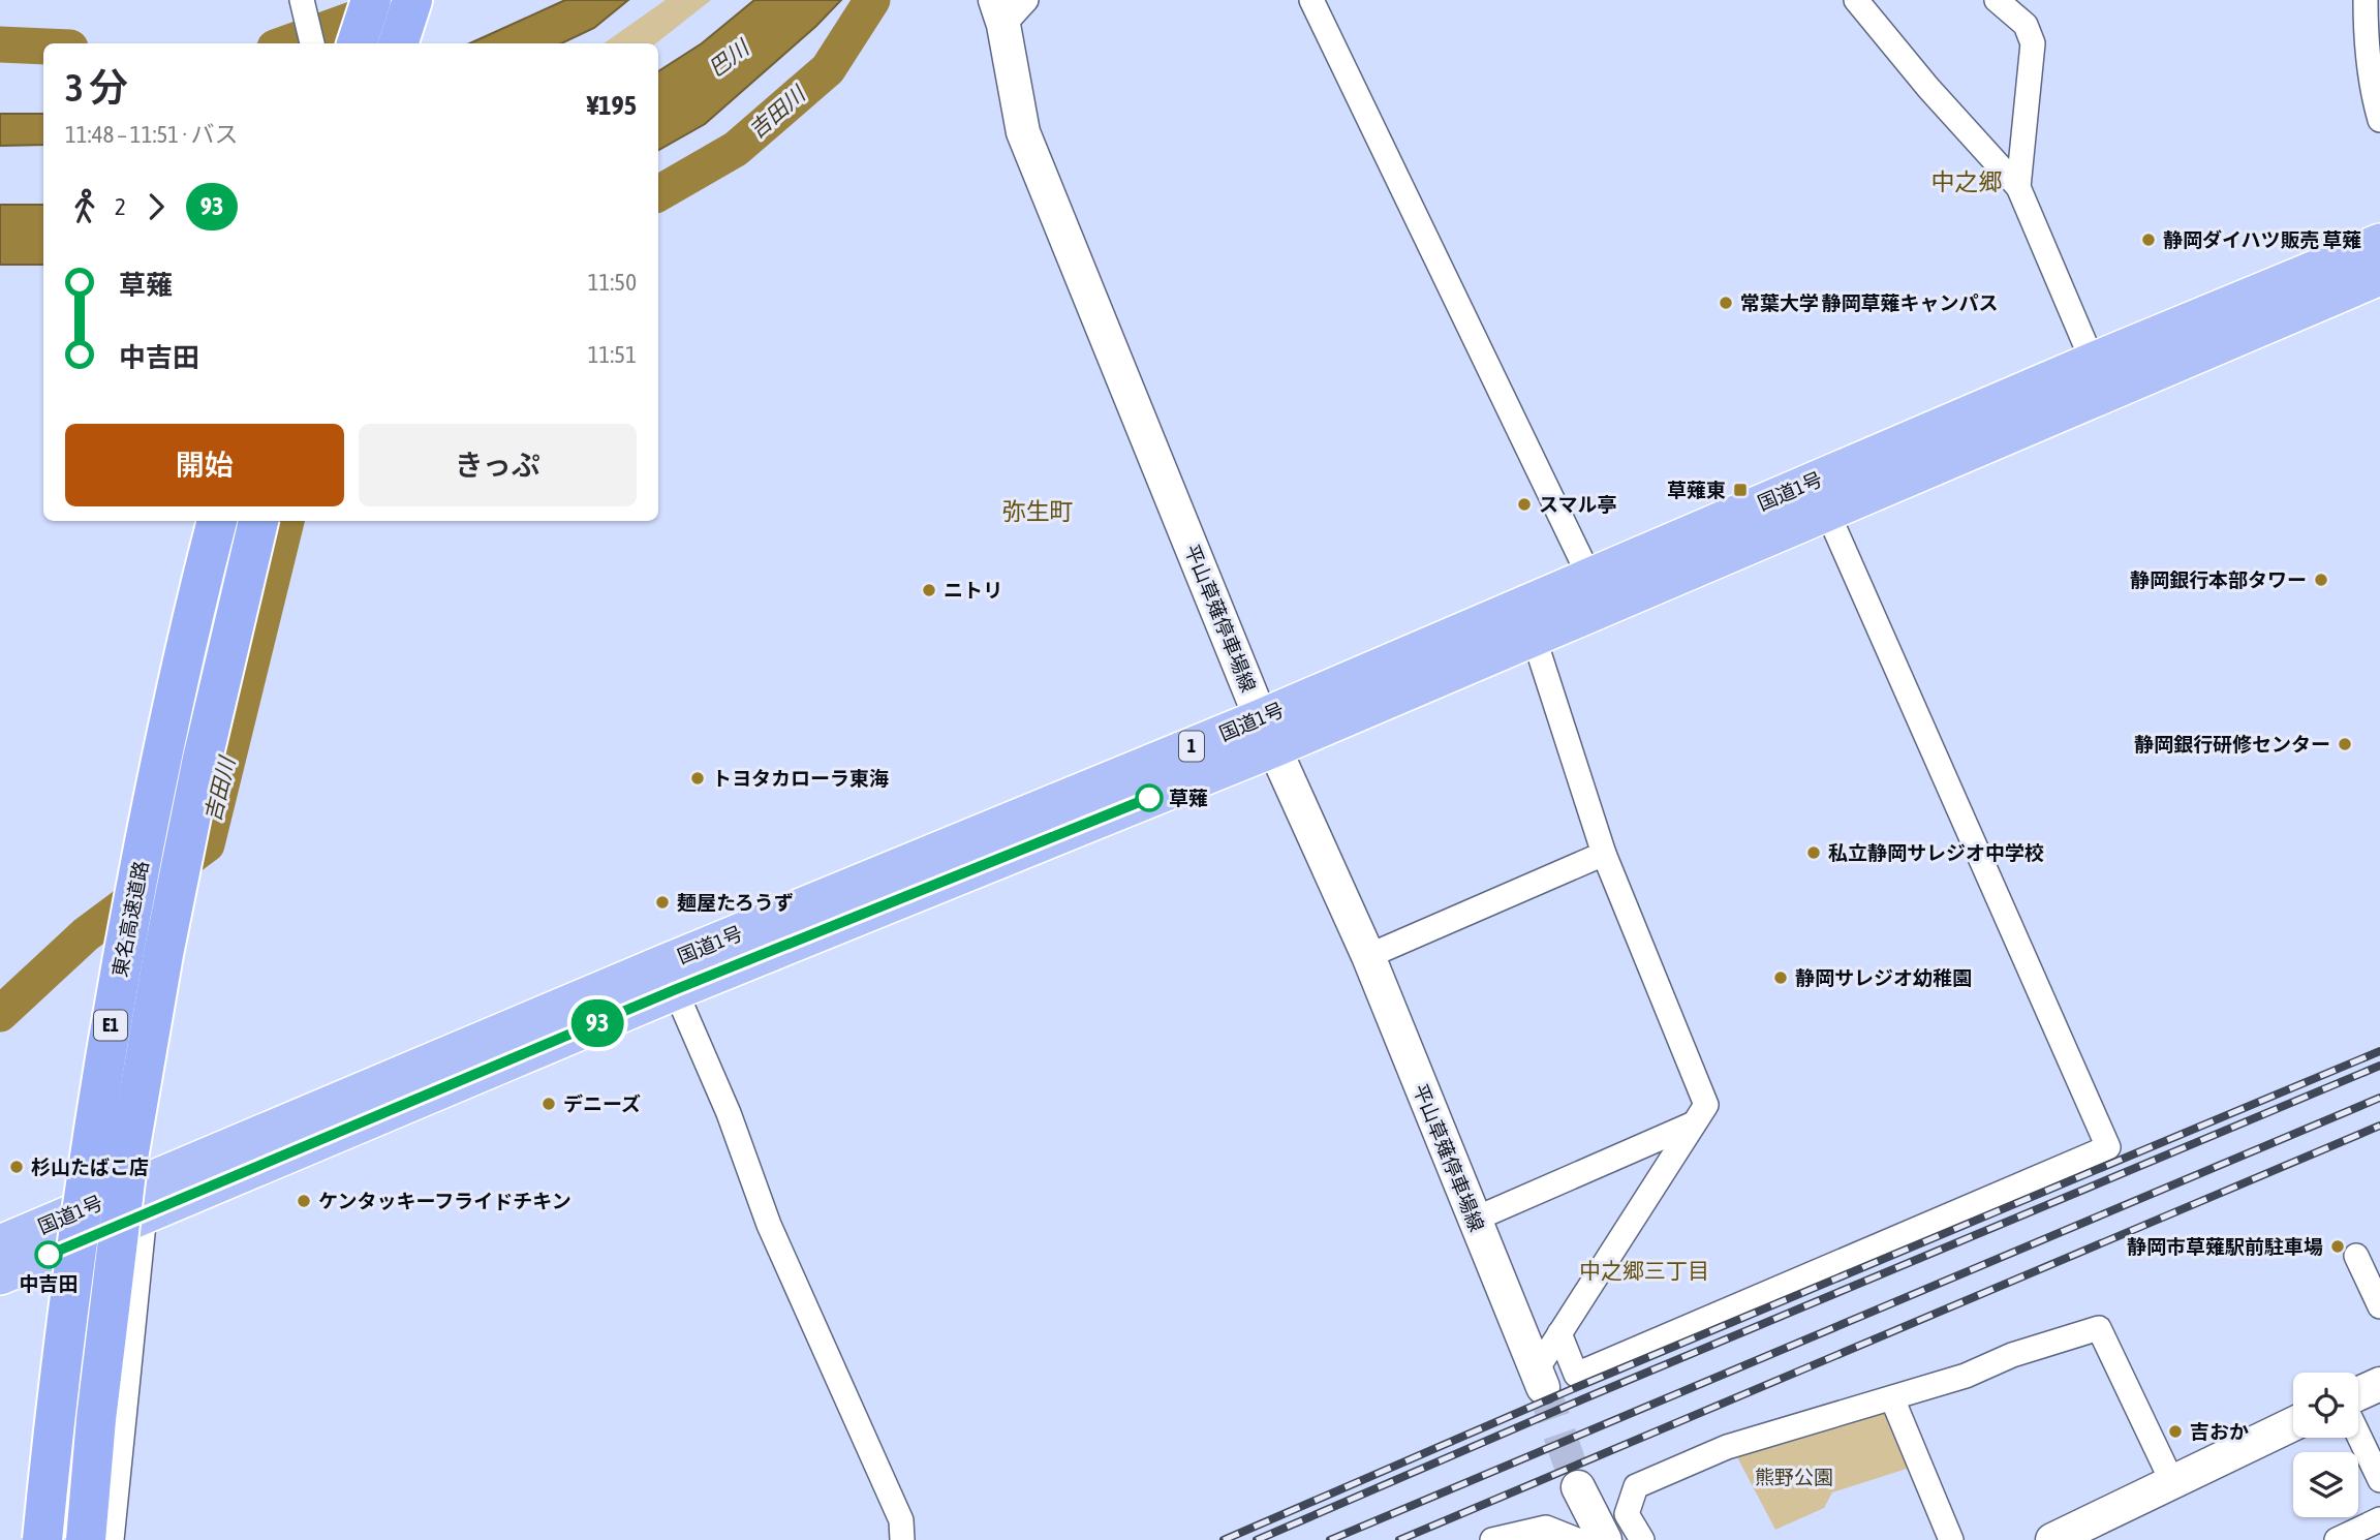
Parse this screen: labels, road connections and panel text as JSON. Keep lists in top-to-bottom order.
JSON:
{
  "streets": {
    "highway": [
      "国道1号",
      "1",
      "東名高速道路",
      "E1"
    ],
    "main road": ["平山草薙停車場線"]
  },
  "crossings": [
    ["国道1号", "平山草薙停車場線"]
  ],
  "districts": ["中之郷", "弥生町", "中之郷三丁目"],
  "water": ["巴川", "吉田川"],
  "parks": ["熊野公園"],
  "places": {
    "other": [
      "静岡ダイハツ販売 草薙",
      "常葉大学 静岡草薙キャンパス",
      "スマル亭",
      "静岡銀行本部タワー",
      "ニトリ",
      "静岡銀行研修センター",
      "トヨタカローラ東海",
      "草薙",
      "私立静岡サレジオ中学校",
      "麺屋たろうず",
      "静岡サレジオ幼稚園",
      "デニーズ",
      "杉山たばこ店",
      "ケンタッキーフライドチキン",
      "静岡市草薙駅前駐車場",
      "中吉田",
      "吉おか"
    ],
    "transit": ["草薙東"]
  },
  "lines": ["bus line 93"],
  "page": {
    "on_map": "93",
    "heading": ["3 分", "11:48 – 11:51 · バス", "¥195"],
    "legs": ["2", "93"],
    "list": [
      {
        "name": "草薙",
        "value": "11:50"
      },
      {
        "name": "中吉田",
        "value": "11:51"
      }
    ],
    "buttons": ["開始", "きっぷ"]
  }
}
